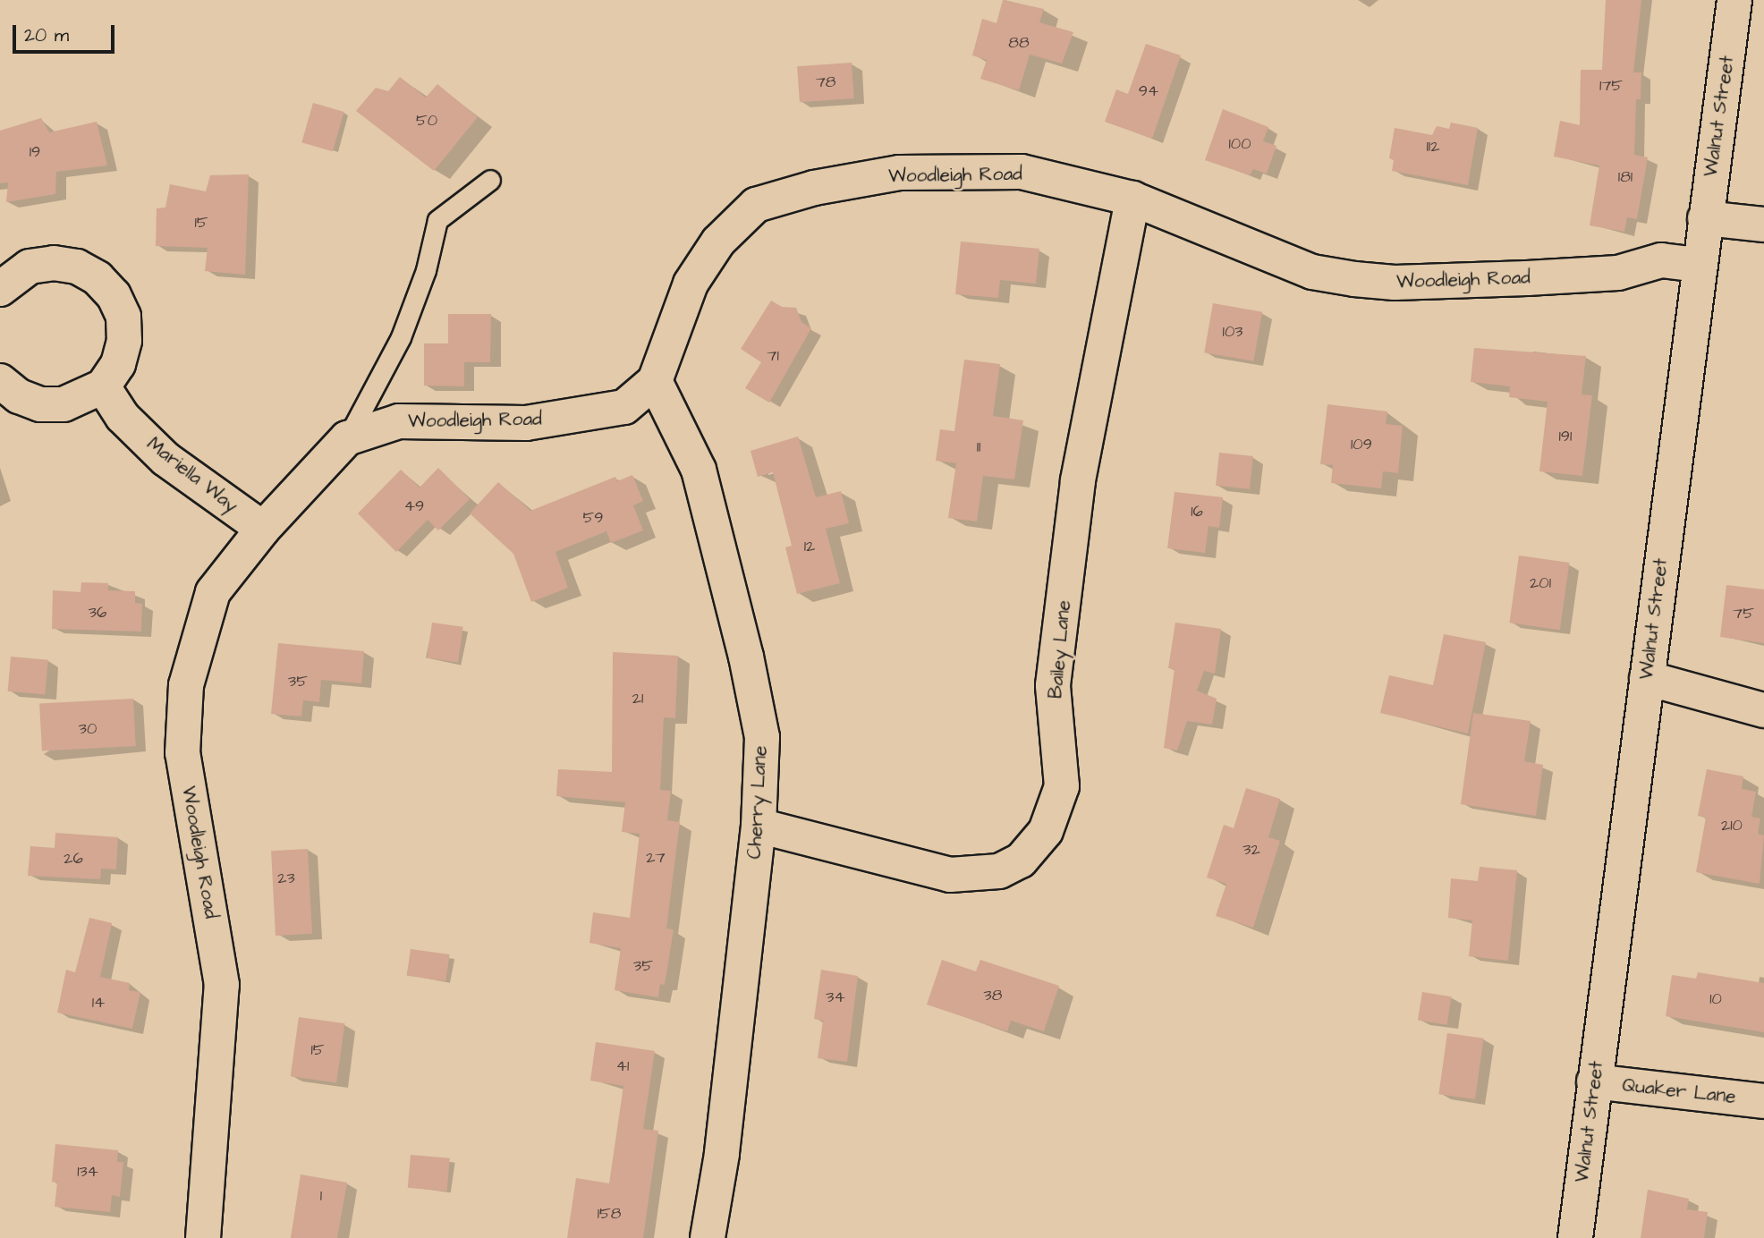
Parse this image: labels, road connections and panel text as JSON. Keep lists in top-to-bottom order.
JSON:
{
  "streets": {
    "street": [
      "Walnut Street",
      "Woodleigh Road",
      "Mariella Way",
      "Bailey Lane",
      "Cherry Lane",
      "Quaker Lane"
    ]
  },
  "crossings": [
    ["Walnut Street", "Woodleigh Road"],
    ["Walnut Street", "Quaker Lane"],
    ["Woodleigh Road", "Mariella Way"],
    ["Woodleigh Road", "Bailey Lane"],
    ["Woodleigh Road", "Cherry Lane"],
    ["Bailey Lane", "Cherry Lane"]
  ],
  "house_numbers": [
    "88",
    "78",
    "175",
    "94",
    "50",
    "100",
    "112",
    "19",
    "181",
    "15",
    "103",
    "71",
    "191",
    "109",
    "11",
    "49",
    "16",
    "59",
    "12",
    "201",
    "36",
    "75",
    "35",
    "21",
    "30",
    "210",
    "32",
    "27",
    "26",
    "23",
    "35",
    "38",
    "34",
    "10",
    "14",
    "15",
    "41",
    "134",
    "1",
    "158"
  ],
  "scale_bar": "20 m"
}
